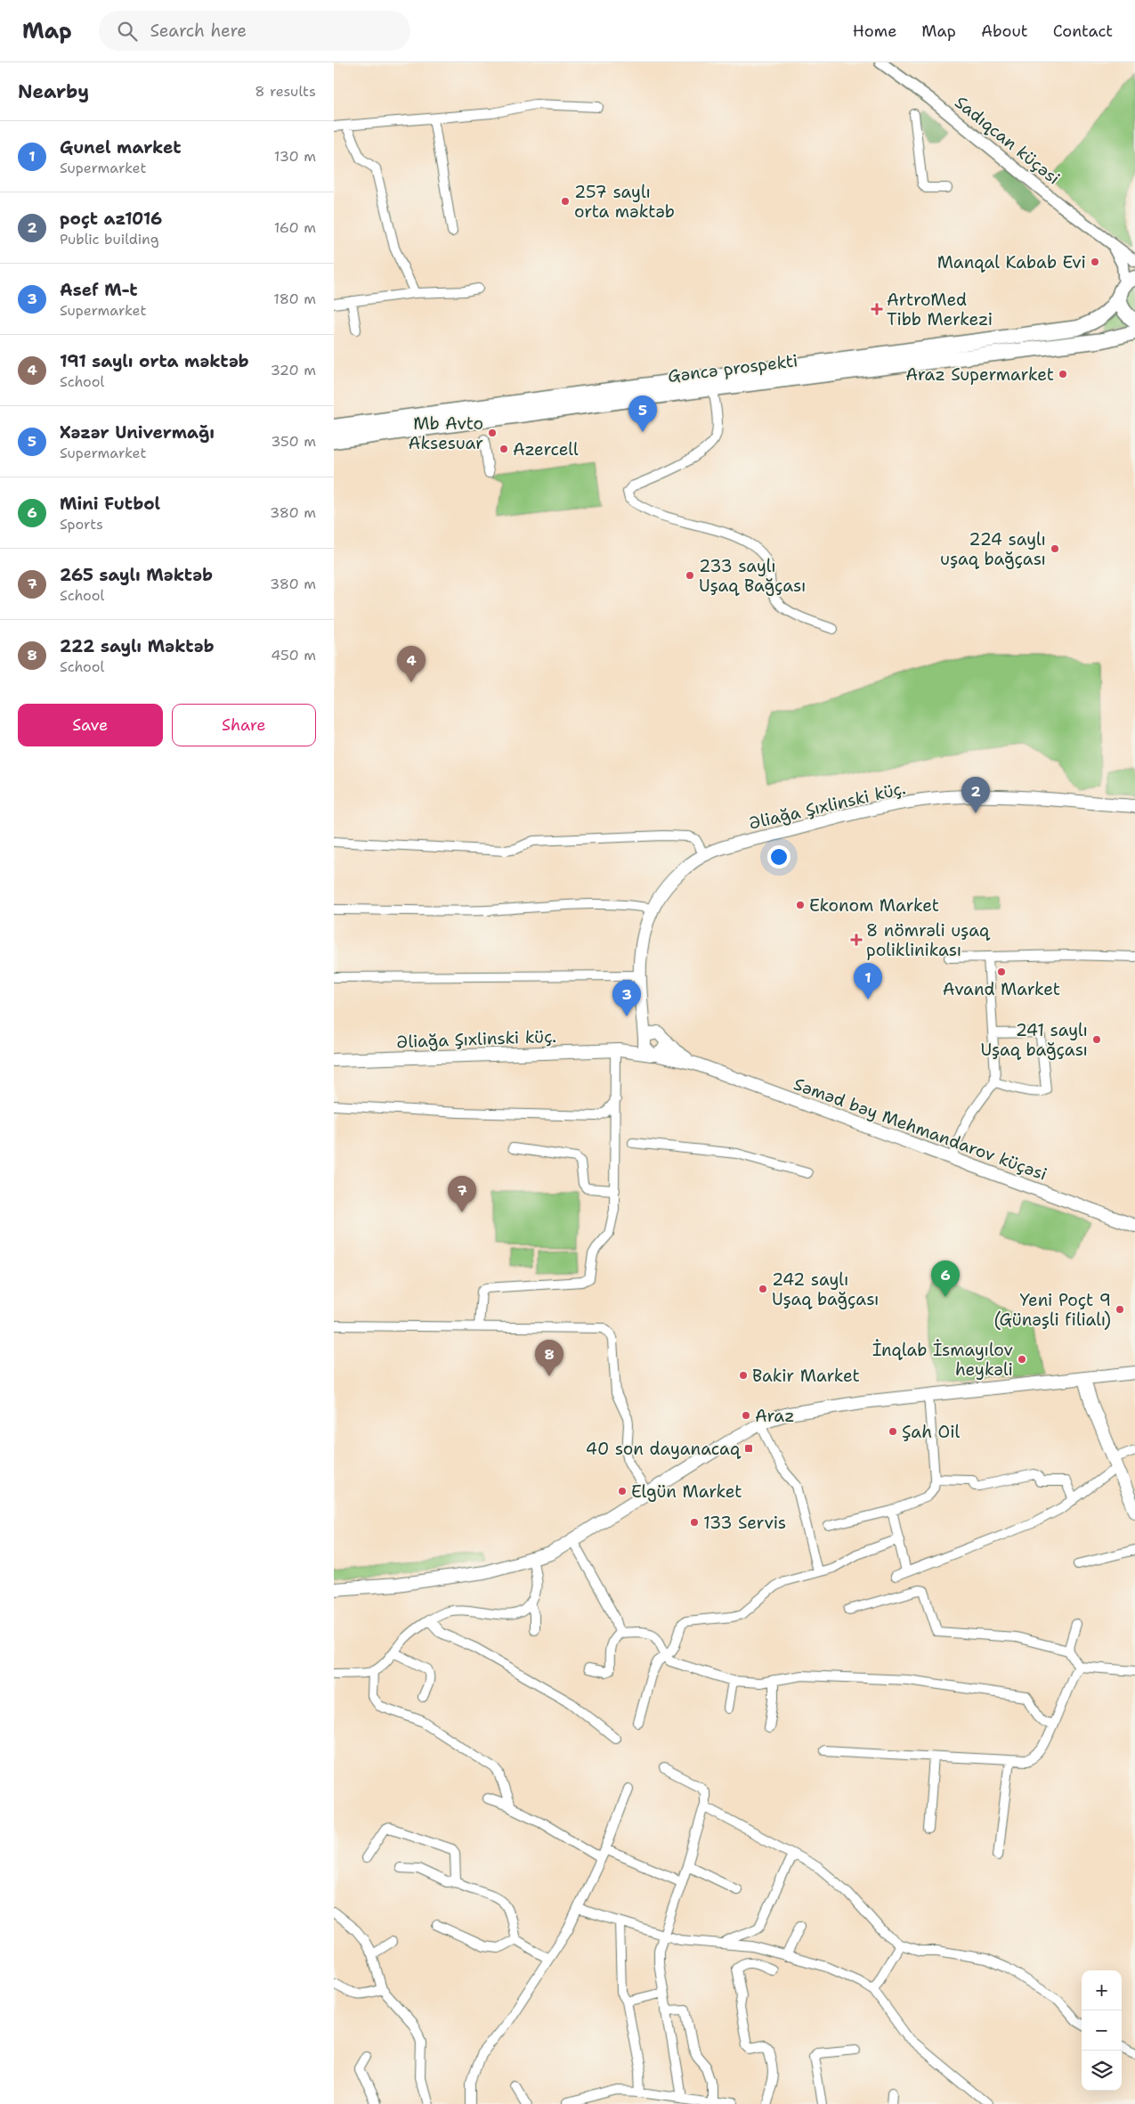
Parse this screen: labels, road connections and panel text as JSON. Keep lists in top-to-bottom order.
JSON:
{
  "streets": {
    "main road": ["Gəncə prospekti", "Əliağa Şıxlinski küç.", "Səməd bəy Mehmandarov küçəsi"],
    "street": ["Sadıqcan küçəsi"]
  },
  "places": {
    "other": [
      "257 saylı orta məktəb",
      "Manqal Kabab Evi",
      "Araz Supermarket",
      "Mb Avto Aksesuar",
      "Azercell",
      "224 saylı uşaq bağçası",
      "233 saylı Uşaq Bağçası",
      "Ekonom Market",
      "Avand Market",
      "241 saylı Uşaq bağçası",
      "242 saylı Uşaq bağçası",
      "Yeni Poçt 9 (Günəşli filialı)",
      "İnqlab İsmayılov heykəli",
      "Bakir Market",
      "Araz",
      "Şah Oil",
      "Elgün Market",
      "133 Servis"
    ],
    "health": ["ArtroMed Tibb Merkezi", "8 nömrəli uşaq poliklinikası"],
    "transit": ["40 son dayanacaq"]
  },
  "page": {
    "header": "Map",
    "search": "Search here",
    "nav": [
      "Home",
      "Map",
      "About",
      "Contact"
    ],
    "heading": ["Nearby", "8 results"],
    "list": [
      {
        "mark": "1",
        "name": "Gunel market",
        "note": "Supermarket",
        "value": "130 m"
      },
      {
        "mark": "2",
        "name": "poçt az1016",
        "note": "Public building",
        "value": "160 m"
      },
      {
        "mark": "3",
        "name": "Asef M-t",
        "note": "Supermarket",
        "value": "180 m"
      },
      {
        "mark": "4",
        "name": "191 saylı orta məktəb",
        "note": "School",
        "value": "320 m"
      },
      {
        "mark": "5",
        "name": "Xəzər Univermağı",
        "note": "Supermarket",
        "value": "350 m"
      },
      {
        "mark": "6",
        "name": "Mini Futbol",
        "note": "Sports",
        "value": "380 m"
      },
      {
        "mark": "7",
        "name": "265 saylı Məktəb",
        "note": "School",
        "value": "380 m"
      },
      {
        "mark": "8",
        "name": "222 saylı Məktəb",
        "note": "School",
        "value": "450 m"
      }
    ],
    "pins": [
      "5",
      "4",
      "2",
      "1",
      "3",
      "7",
      "6",
      "8"
    ],
    "buttons": ["Save", "Share"],
    "map_buttons": ["+", "−"]
  }
}
